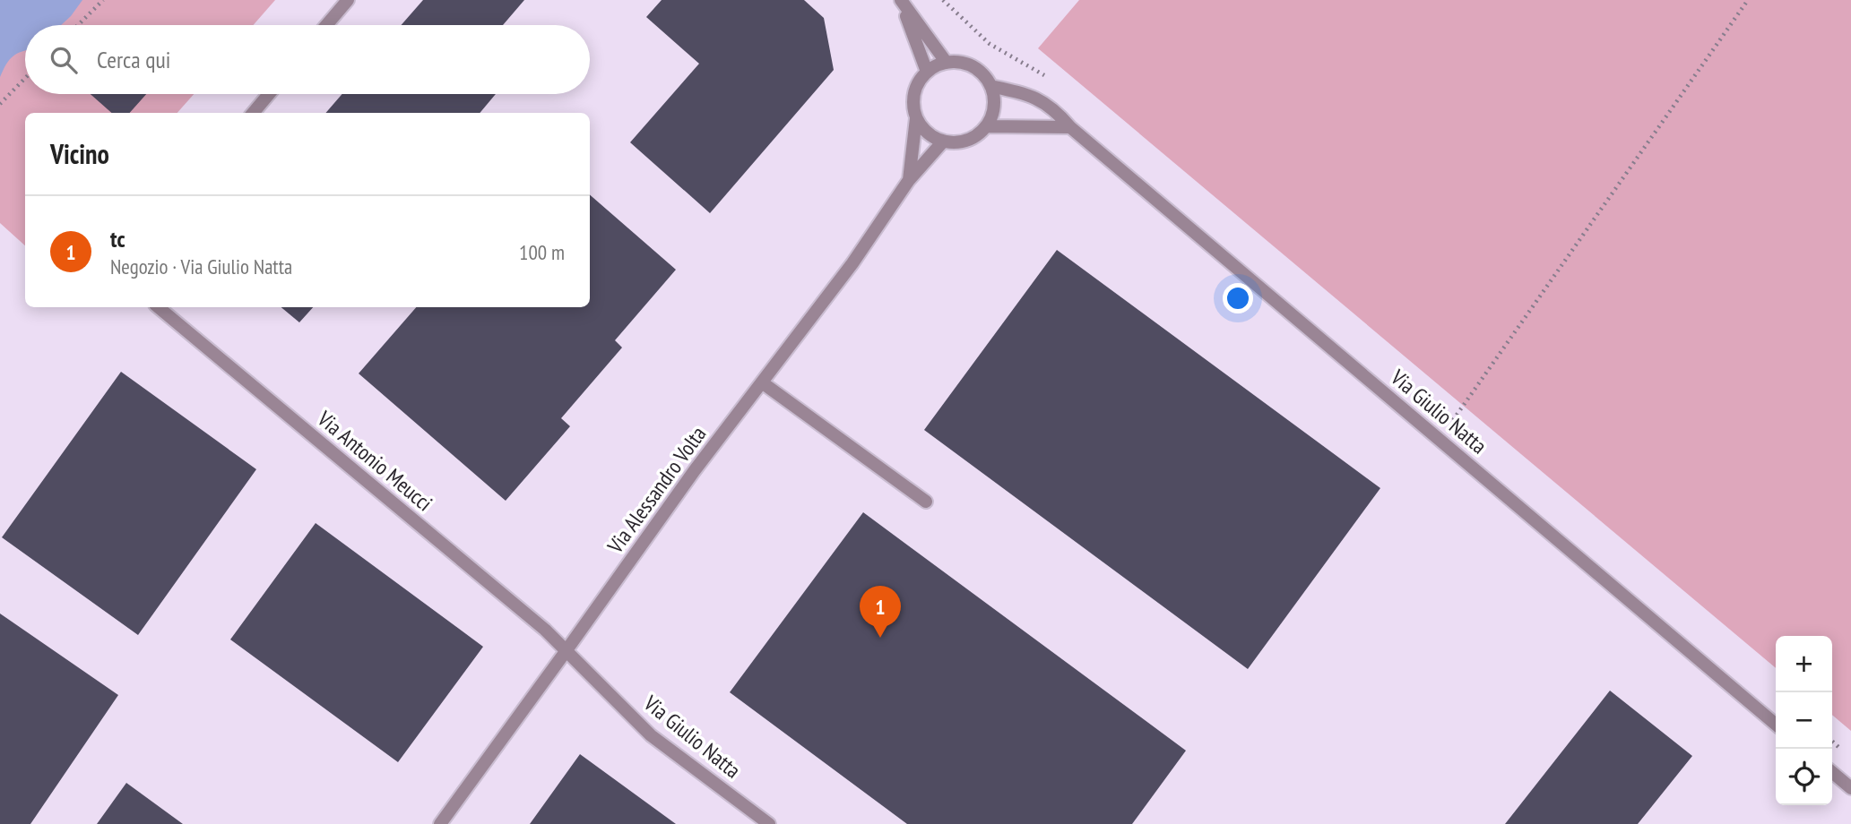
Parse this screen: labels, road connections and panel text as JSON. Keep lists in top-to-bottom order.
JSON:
{
  "streets": {
    "street": ["Via Giulio Natta", "Via Antonio Meucci", "Via Alessandro Volta"]
  },
  "crossings": [
    ["Via Giulio Natta", "Via Antonio Meucci"],
    ["Via Giulio Natta", "Via Alessandro Volta"],
    ["Via Antonio Meucci", "Via Alessandro Volta"]
  ],
  "page": {
    "search": "Cerca qui",
    "heading": "Vicino",
    "list": [
      {
        "mark": "1",
        "name": "tc",
        "note": "Negozio · Via Giulio Natta",
        "value": "100 m"
      }
    ],
    "pins": "1",
    "map_buttons": ["+", "−"]
  }
}
